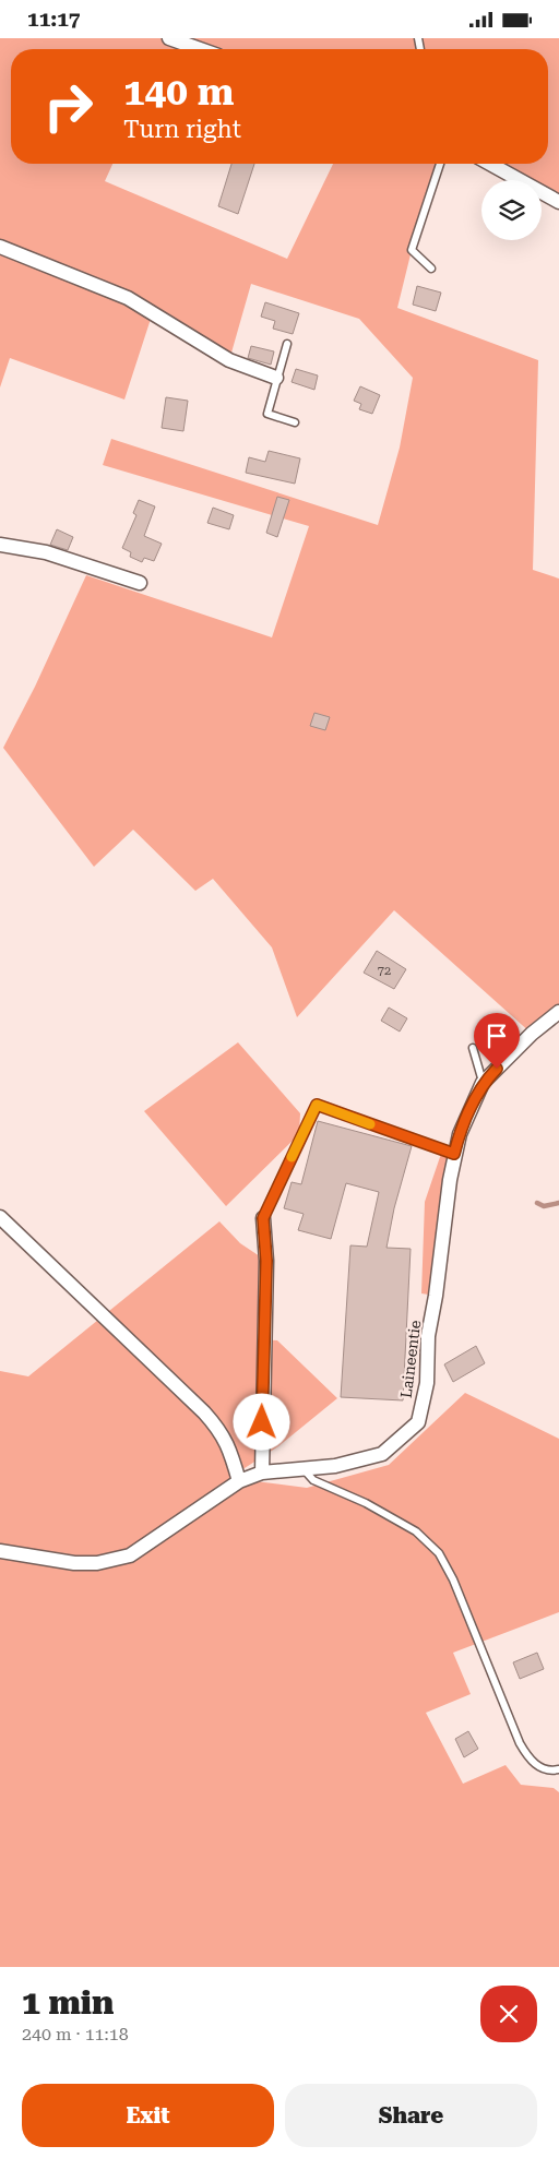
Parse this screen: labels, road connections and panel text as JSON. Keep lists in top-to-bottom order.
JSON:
{
  "streets": {
    "street": ["Laineentie"]
  },
  "house_numbers": ["72"],
  "page": {
    "status": "11:17",
    "turn": ["140 m", "Turn right"],
    "heading": ["1 min", "240 m · 11:18"],
    "buttons": ["Exit", "Share"]
  }
}
